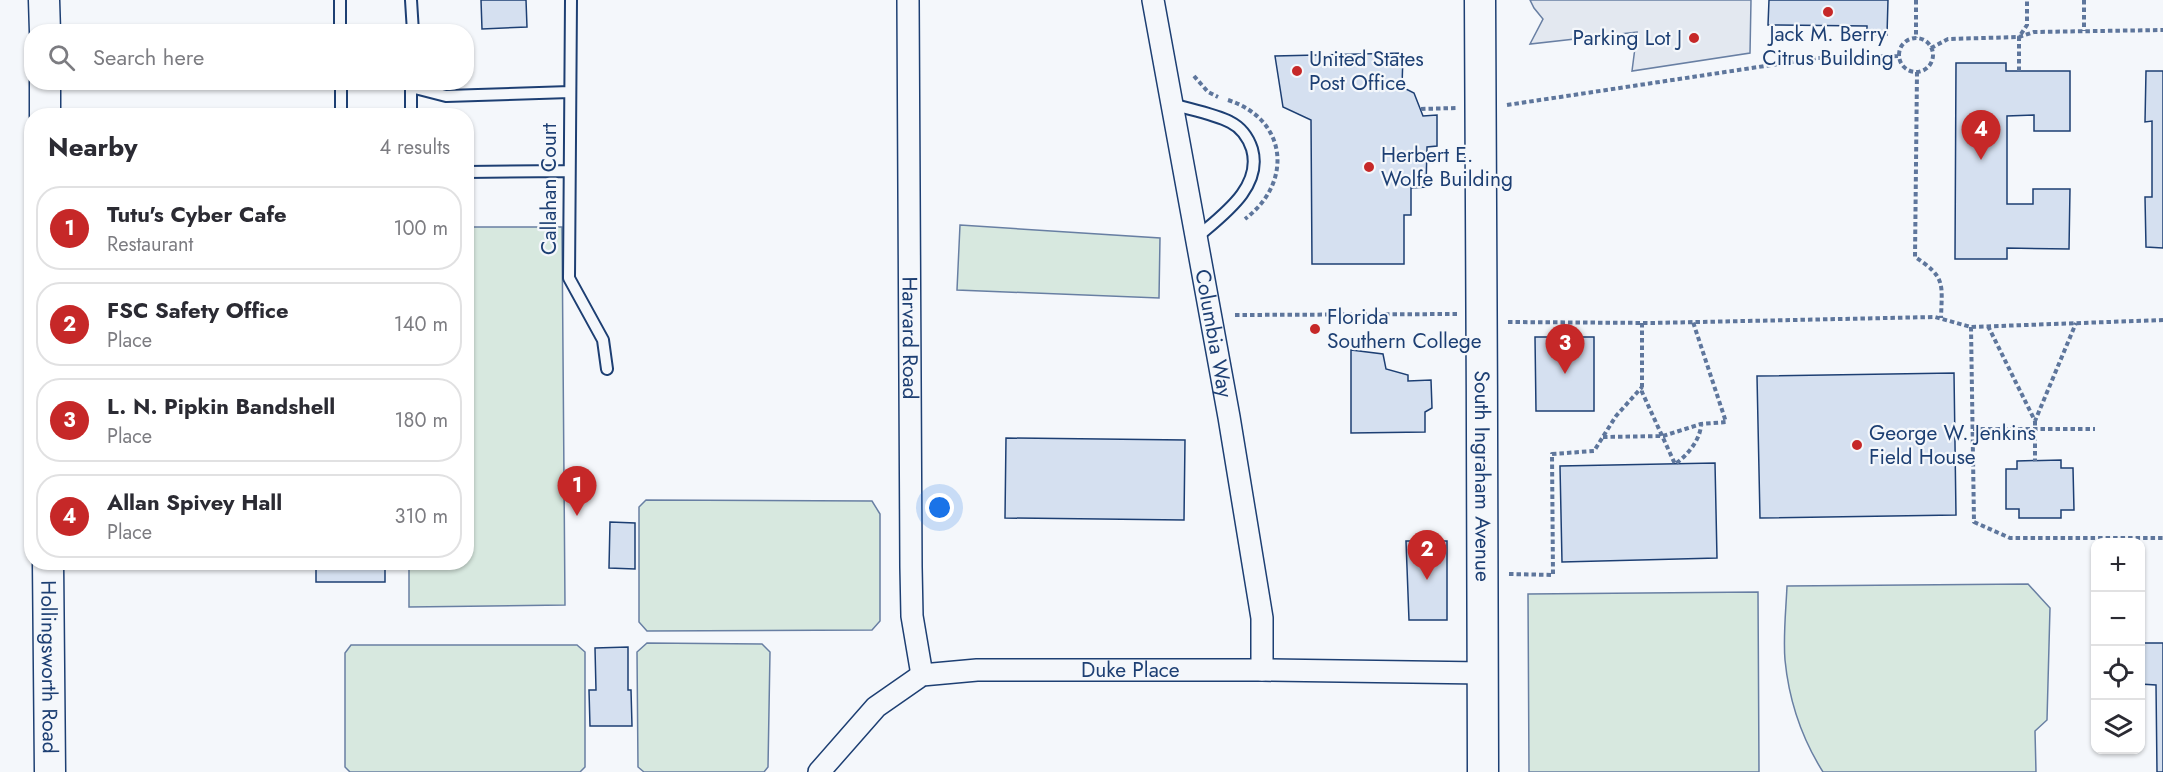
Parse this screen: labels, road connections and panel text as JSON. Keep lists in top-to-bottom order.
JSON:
{
  "streets": {
    "street": [
      "Columbia Way",
      "Harvard Road",
      "South Ingraham Avenue",
      "Hollingsworth Road",
      "Duke Place"
    ],
    "lane": ["Callahan Court"]
  },
  "crossings": [
    ["Columbia Way", "Duke Place"],
    ["Harvard Road", "Duke Place"],
    ["South Ingraham Avenue", "Duke Place"]
  ],
  "places": [
    "Jack M. Berry Citrus Building",
    "Parking Lot J",
    "United States Post Office",
    "Herbert E. Wolfe Building",
    "Florida Southern College",
    "George W. Jenkins Field House"
  ],
  "page": {
    "search": "Search here",
    "heading": ["Nearby", "4 results"],
    "pins": [
      "4",
      "3",
      "1",
      "2"
    ],
    "list": [
      {
        "mark": "1",
        "name": "Tutu's Cyber Cafe",
        "note": "Restaurant",
        "value": "100 m"
      },
      {
        "mark": "2",
        "name": "FSC Safety Office",
        "note": "Place",
        "value": "140 m"
      },
      {
        "mark": "3",
        "name": "L. N. Pipkin Bandshell",
        "note": "Place",
        "value": "180 m"
      },
      {
        "mark": "4",
        "name": "Allan Spivey Hall",
        "note": "Place",
        "value": "310 m"
      }
    ],
    "map_buttons": ["+", "−"]
  }
}
